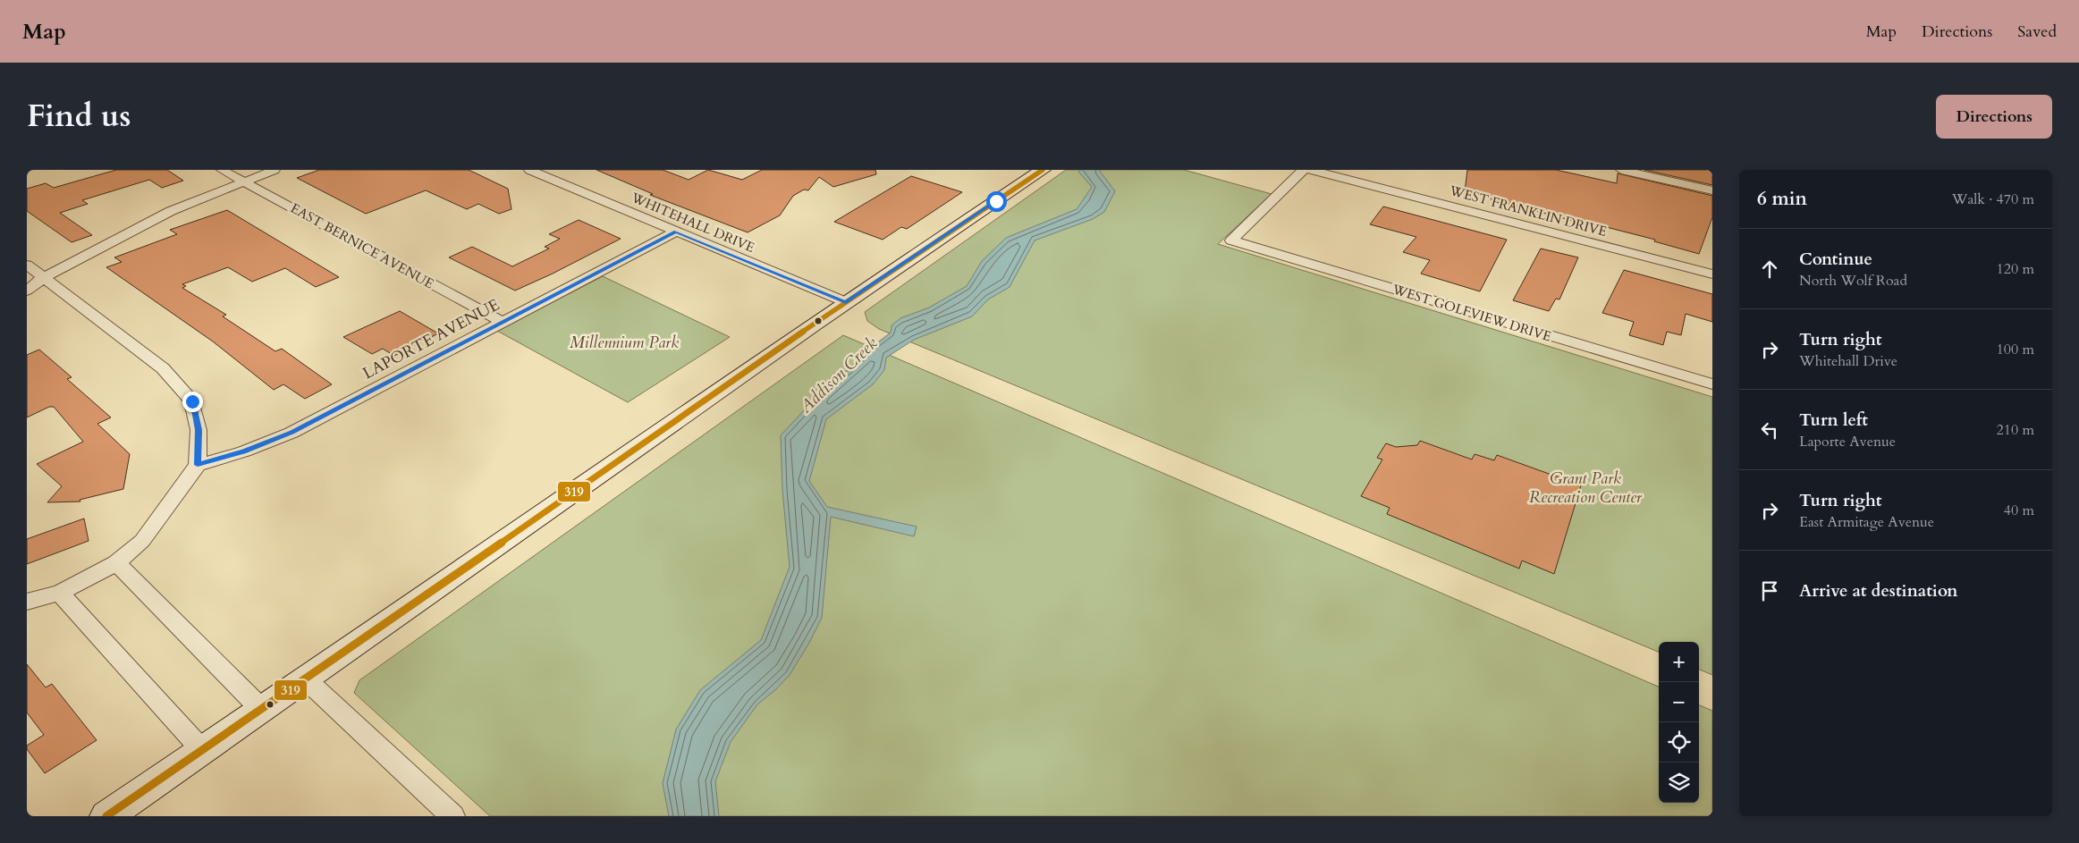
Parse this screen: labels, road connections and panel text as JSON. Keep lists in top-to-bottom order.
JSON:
{
  "streets": {
    "street": [
      "WEST FRANKLIN DRIVE",
      "WHITEHALL DRIVE",
      "EAST BERNICE AVENUE",
      "WEST GOLFVIEW DRIVE",
      "LAPORTE AVENUE"
    ]
  },
  "crossings": [
    ["WHITEHALL DRIVE", "LAPORTE AVENUE"],
    ["EAST BERNICE AVENUE", "LAPORTE AVENUE"]
  ],
  "water": ["Addison Creek"],
  "parks": ["Millennium Park", "Grant Park Recreation Center"],
  "lines": ["transit line 319"],
  "page": {
    "header": "Map",
    "nav": ["Map", "Directions", "Saved"],
    "title": "Find us",
    "buttons": "Directions",
    "heading": ["6 min", "Walk · 470 m"],
    "list": [
      ["Continue", "North Wolf Road", "120 m"],
      ["Turn right", "Whitehall Drive", "100 m"],
      ["Turn left", "Laporte Avenue", "210 m"],
      ["Turn right", "East Armitage Avenue", "40 m"],
      "Arrive at destination"
    ],
    "map_buttons": ["+", "−"]
  }
}
